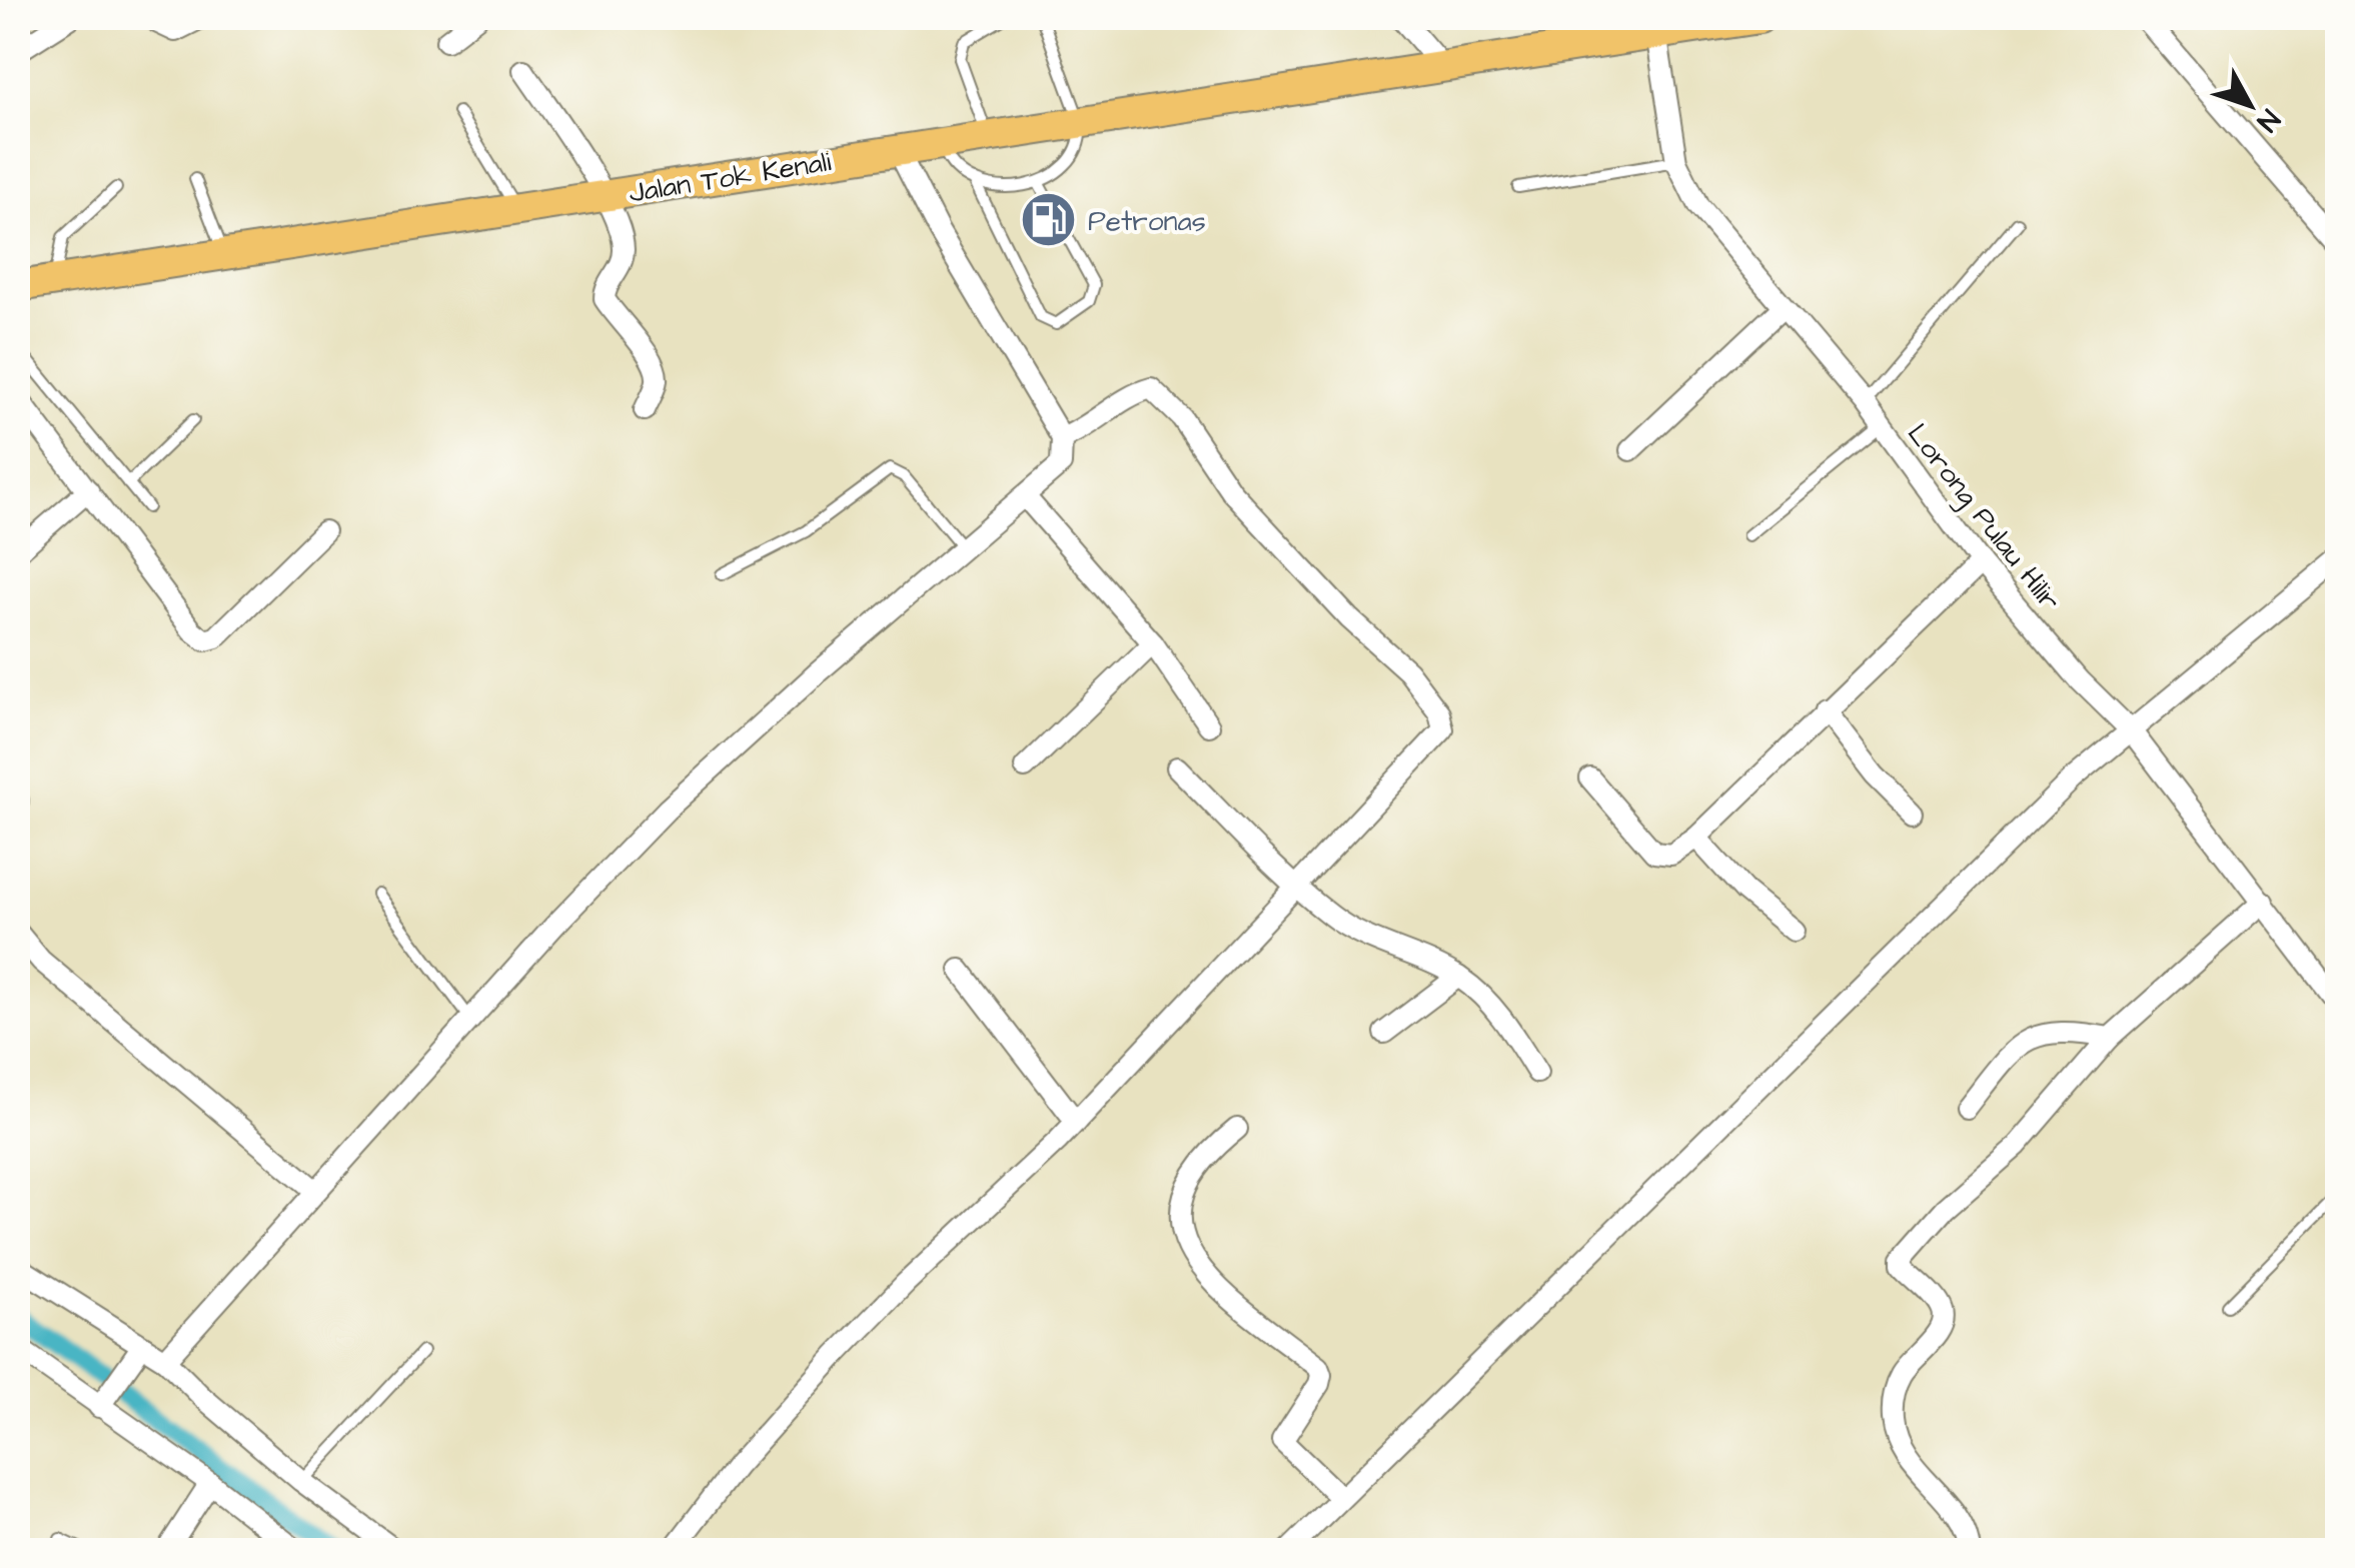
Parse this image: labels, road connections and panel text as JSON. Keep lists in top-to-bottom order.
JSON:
{
  "streets": {
    "main road": ["Jalan Tok Kenali"],
    "street": ["Lorong Pulau Hilir"]
  },
  "crossings": [
    ["Jalan Tok Kenali", "Lorong Pulau Hilir"]
  ],
  "places": {
    "fuel station": ["Petronas"]
  },
  "north": "bottom right"
}
